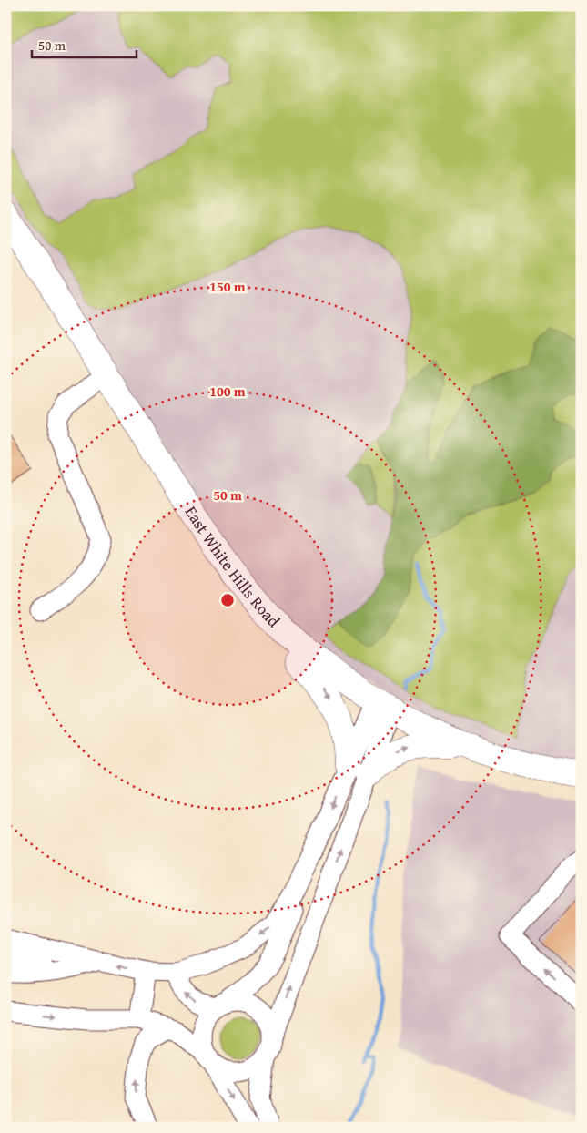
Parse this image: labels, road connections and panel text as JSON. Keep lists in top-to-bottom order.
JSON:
{
  "streets": {
    "main road": ["East White Hills Road"]
  },
  "scale_bar": "50 m",
  "rings": ["150 m", "100 m", "50 m"]
}
